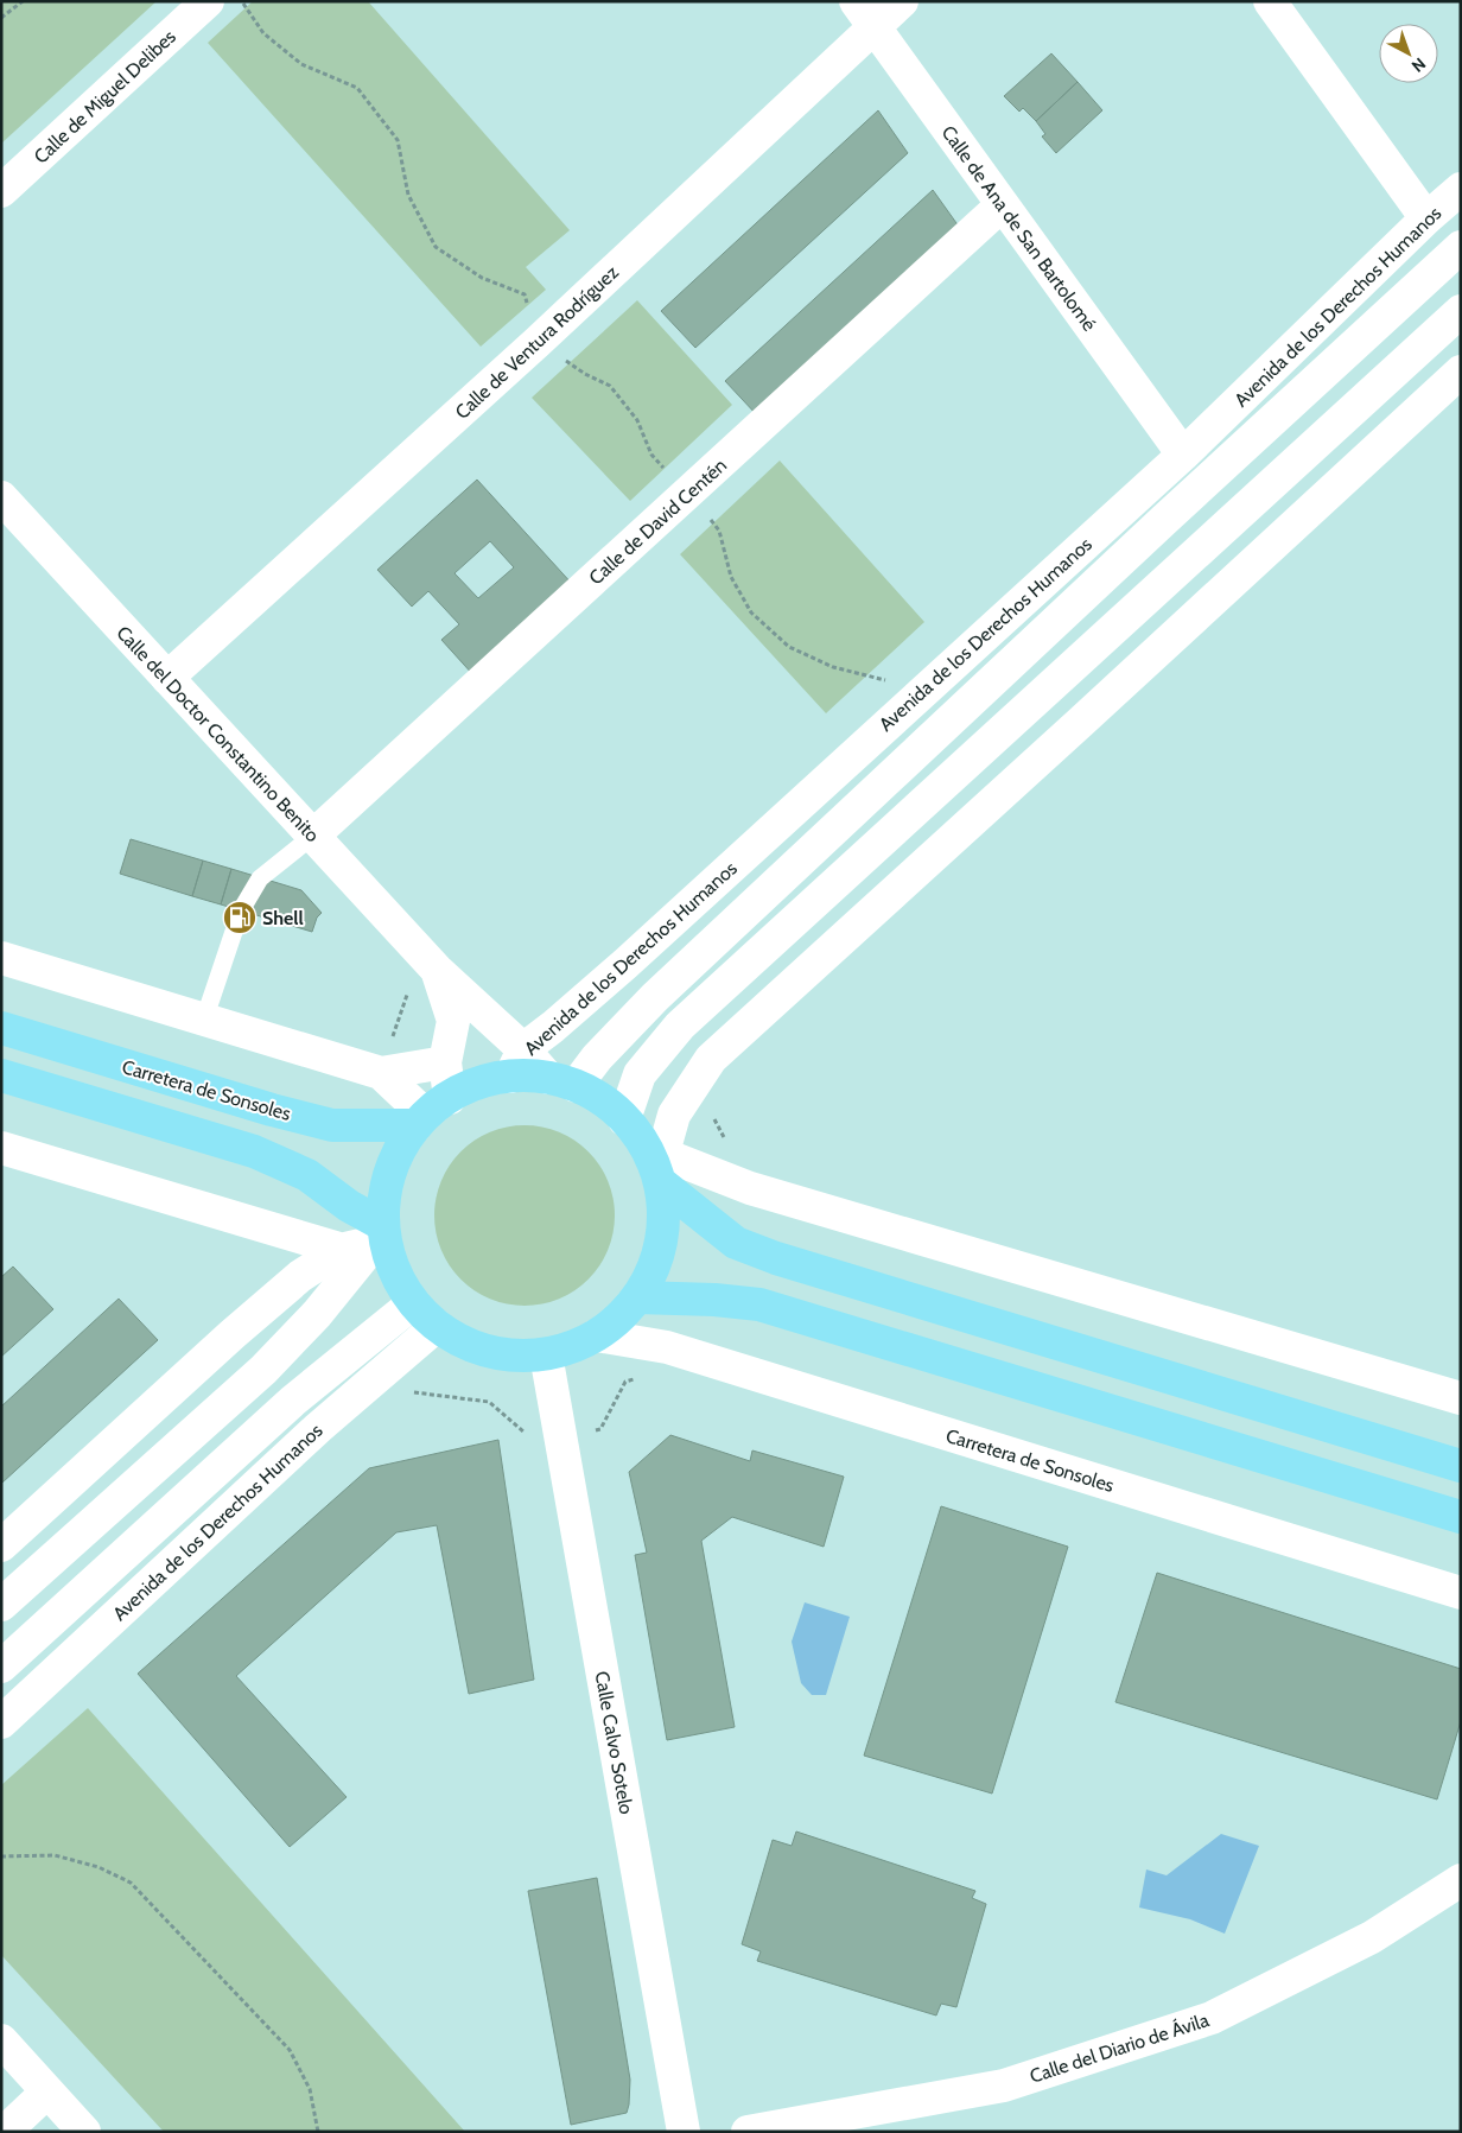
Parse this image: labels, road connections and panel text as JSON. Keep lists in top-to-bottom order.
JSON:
{
  "streets": {
    "highway": ["Carretera de Sonsoles"],
    "street": [
      "Calle de Miguel Delibes",
      "Calle de Ana de San Bartolomé",
      "Avenida de los Derechos Humanos",
      "Calle de Ventura Rodríguez",
      "Calle de David Centén",
      "Calle del Doctor Constantino Benito",
      "Calle Calvo Sotelo",
      "Calle del Diario de Ávila"
    ]
  },
  "crossings": [
    ["Calle de Ana de San Bartolomé", "Avenida de los Derechos Humanos"],
    ["Calle de Ana de San Bartolomé", "Calle de Ventura Rodríguez"],
    ["Calle de Ana de San Bartolomé", "Calle de David Centén"],
    ["Avenida de los Derechos Humanos", "Calle del Doctor Constantino Benito"],
    ["Calle de Ventura Rodríguez", "Calle del Doctor Constantino Benito"],
    ["Calle de David Centén", "Calle del Doctor Constantino Benito"],
    ["Calle del Doctor Constantino Benito", "Carretera de Sonsoles"]
  ],
  "places": {
    "fuel station": ["Shell"]
  },
  "north": "bottom right"
}
